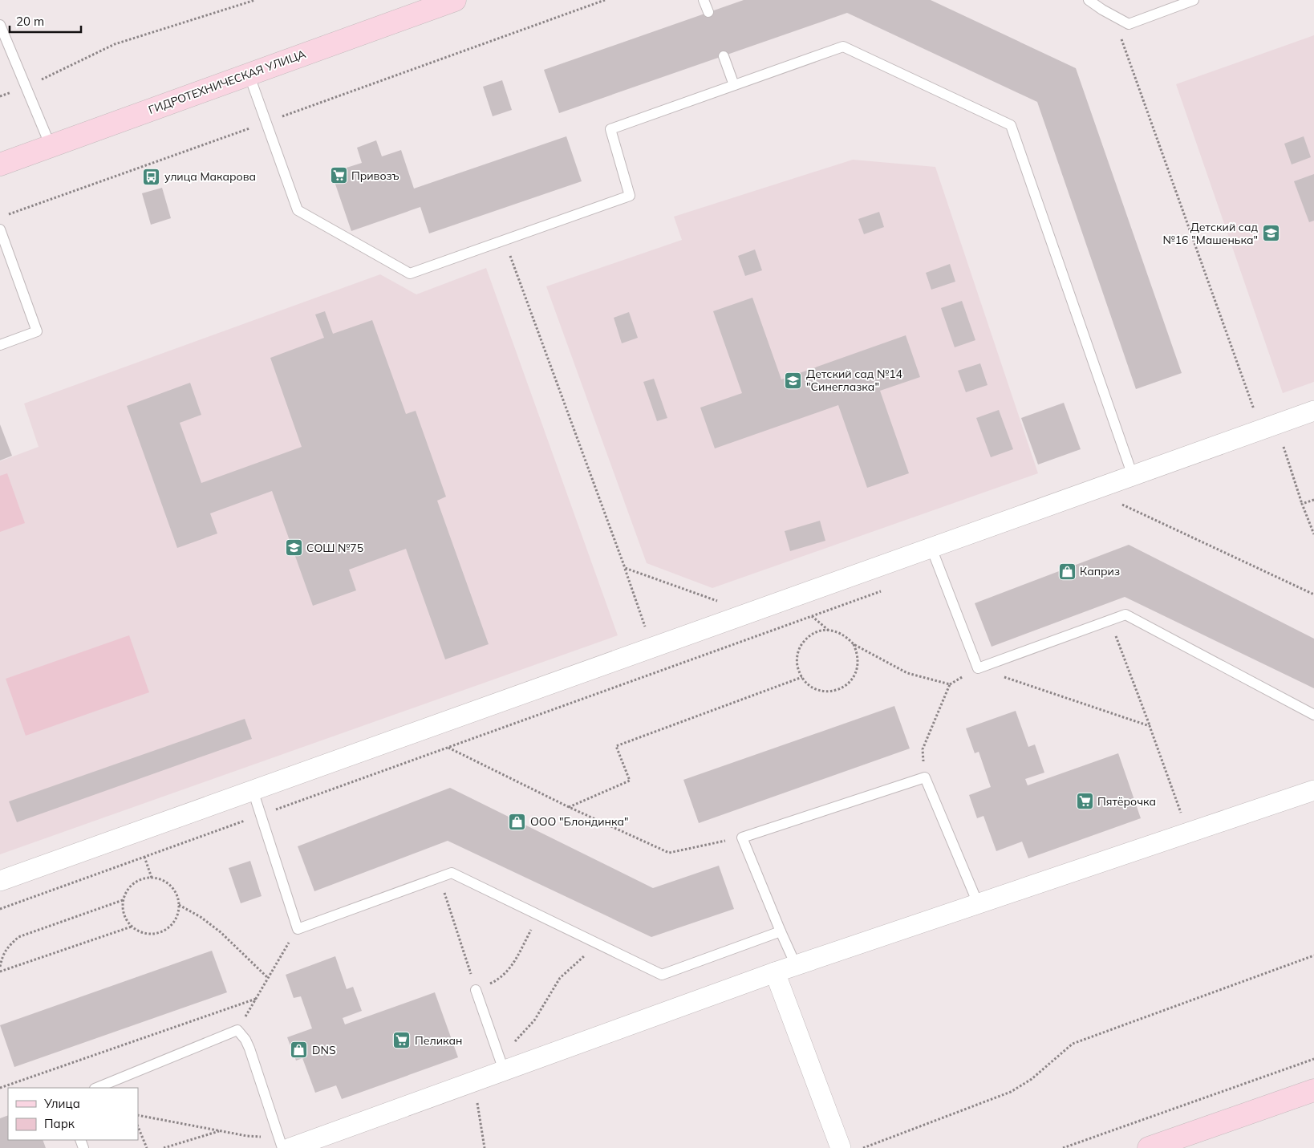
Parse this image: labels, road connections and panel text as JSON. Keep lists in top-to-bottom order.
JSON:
{
  "streets": {
    "main road": ["ГИДРОТЕХНИЧЕСКАЯ УЛИЦА"]
  },
  "places": {
    "supermarket": ["Привозъ", "Пятёрочка", "Пеликан"],
    "bus stop": ["улица Макарова"],
    "school or university": ["Детский сад №16 \"Машенька\"", "Детский сад №14 \"Синеглазка\"", "СОШ №75"],
    "shop": ["Каприз", "ООО \"Блондинка\"", "DNS"]
  },
  "legend": ["Улица", "Парк"],
  "scale_bar": "20 m"
}
